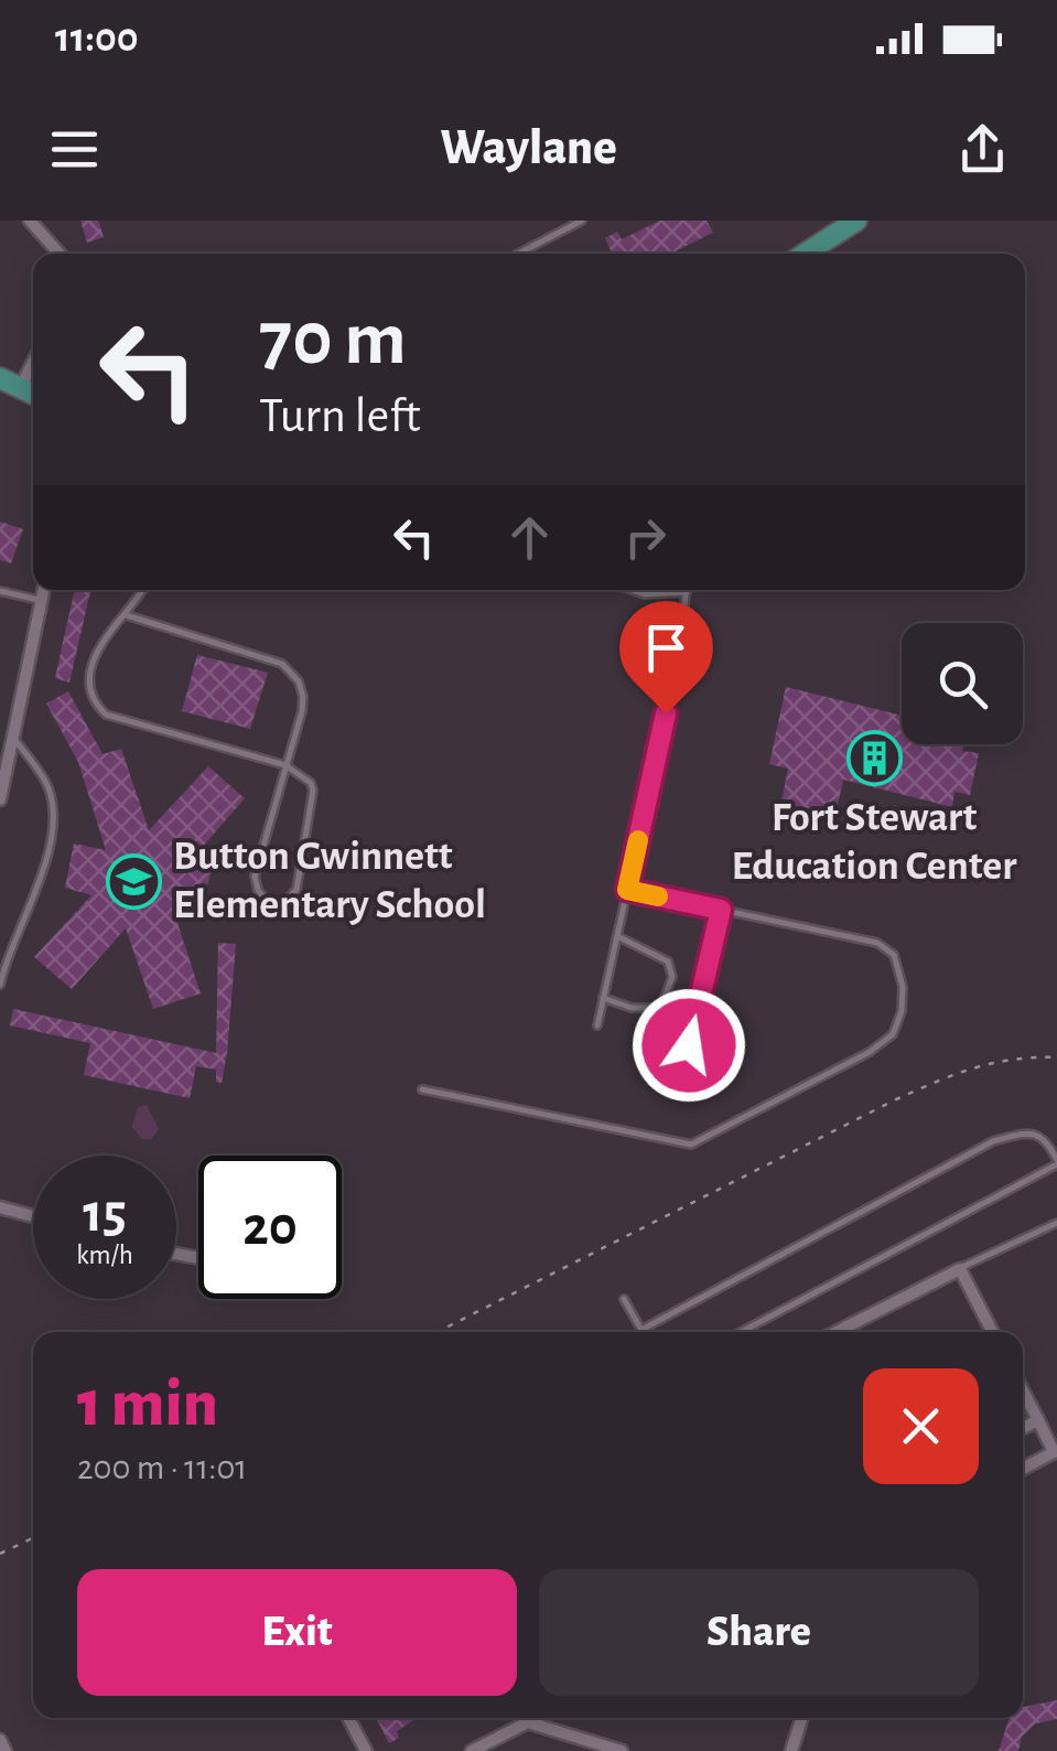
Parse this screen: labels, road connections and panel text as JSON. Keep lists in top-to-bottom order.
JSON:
{
  "places": {
    "building": ["Fort Stewart Education Center"],
    "school or university": ["Button Gwinnett Elementary School"]
  },
  "page": {
    "status": "11:00",
    "header": "Waylane",
    "turn": ["70 m", "Turn left"],
    "speed": "15 km/h",
    "limit": "20",
    "heading": ["1 min", "200 m · 11:01"],
    "buttons": ["Exit", "Share"]
  }
}
